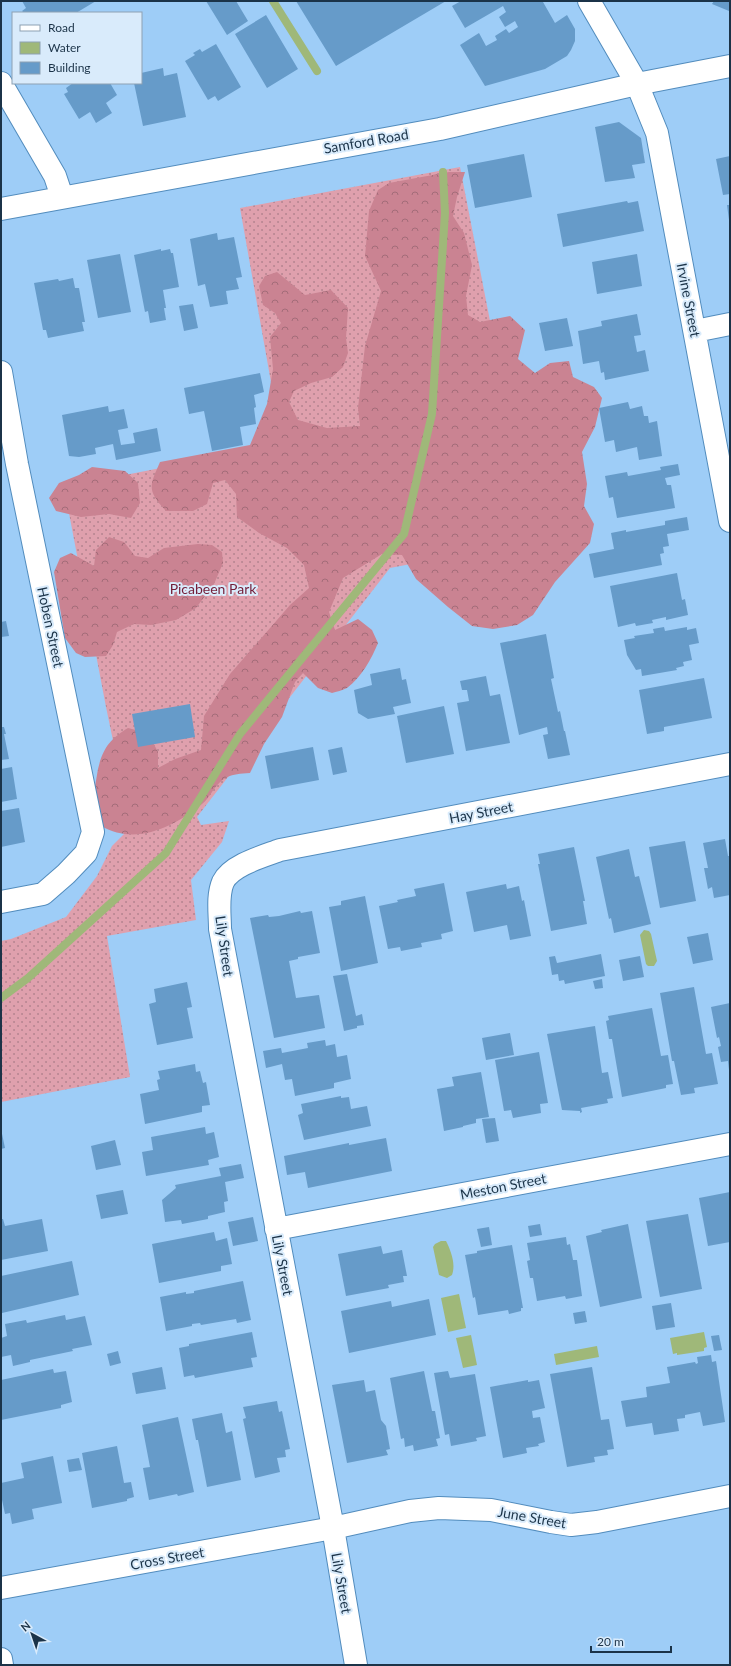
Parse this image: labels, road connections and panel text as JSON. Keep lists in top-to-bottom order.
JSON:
{
  "streets": {
    "street": [
      "Samford Road",
      "Irvine Street",
      "Hoben Street",
      "Hay Street",
      "Lily Street",
      "Meston Street",
      "June Street",
      "Cross Street"
    ]
  },
  "crossings": [
    ["Samford Road", "Irvine Street"],
    ["Hay Street", "Lily Street"],
    ["Lily Street", "Meston Street"],
    ["Lily Street", "June Street"],
    ["Lily Street", "Cross Street"],
    ["June Street", "Cross Street"]
  ],
  "parks": ["Picabeen Park"],
  "legend": ["Road", "Water", "Building"],
  "scale_bar": "20 m",
  "north": "top left"
}
